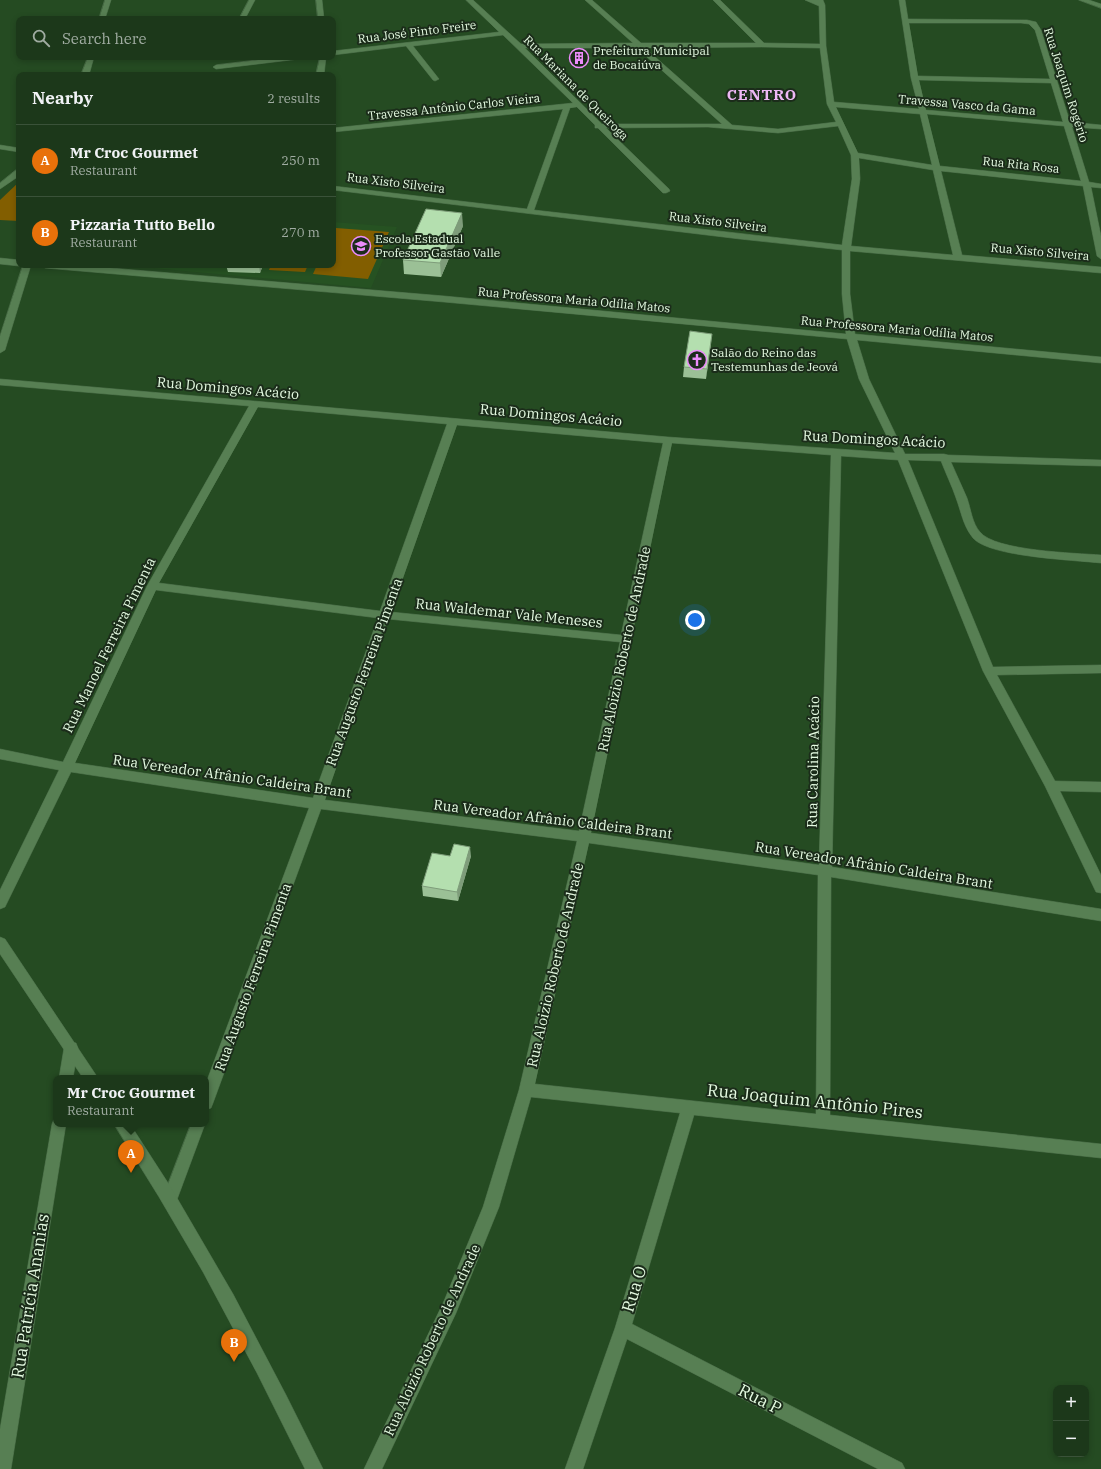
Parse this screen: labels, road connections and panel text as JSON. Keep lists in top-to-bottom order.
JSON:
{
  "streets": {
    "street": [
      "Rua José Pinto Freire",
      "Rua Joaquim Rogério",
      "Rua Mariana de Queiroga",
      "Travessa Vasco da Gama",
      "Travessa Antônio Carlos Vieira",
      "Rua Rita Rosa",
      "Rua Xisto Silveira",
      "Rua Professora Maria Odília Matos",
      "Rua Domingos Acácio",
      "Rua Waldemar Vale Meneses",
      "Rua Manoel Ferreira Pimenta",
      "Rua Aloizio Roberto de Andrade",
      "Rua Augusto Ferreira Pimenta",
      "Rua Carolina Acácio",
      "Rua Vereador Afrânio Caldeira Brant",
      "Rua Joaquim Antônio Pires",
      "Rua O",
      "Rua Patrícia Ananias",
      "Rua P"
    ]
  },
  "crossings": [
    ["Rua José Pinto Freire", "Rua Mariana de Queiroga"],
    ["Rua Joaquim Rogério", "Travessa Vasco da Gama"],
    ["Rua Joaquim Rogério", "Rua Rita Rosa"],
    ["Rua Mariana de Queiroga", "Travessa Antônio Carlos Vieira"],
    ["Rua Domingos Acácio", "Rua Manoel Ferreira Pimenta"],
    ["Rua Domingos Acácio", "Rua Aloizio Roberto de Andrade"],
    ["Rua Domingos Acácio", "Rua Augusto Ferreira Pimenta"],
    ["Rua Domingos Acácio", "Rua Carolina Acácio"],
    ["Rua Waldemar Vale Meneses", "Rua Manoel Ferreira Pimenta"],
    ["Rua Waldemar Vale Meneses", "Rua Aloizio Roberto de Andrade"],
    ["Rua Waldemar Vale Meneses", "Rua Augusto Ferreira Pimenta"],
    ["Rua Manoel Ferreira Pimenta", "Rua Vereador Afrânio Caldeira Brant"],
    ["Rua Aloizio Roberto de Andrade", "Rua Vereador Afrânio Caldeira Brant"],
    ["Rua Aloizio Roberto de Andrade", "Rua Joaquim Antônio Pires"],
    ["Rua Augusto Ferreira Pimenta", "Rua Vereador Afrânio Caldeira Brant"],
    ["Rua Carolina Acácio", "Rua Vereador Afrânio Caldeira Brant"],
    ["Rua Carolina Acácio", "Rua Joaquim Antônio Pires"],
    ["Rua Joaquim Antônio Pires", "Rua O"],
    ["Rua O", "Rua P"]
  ],
  "districts": ["CENTRO"],
  "places": {
    "building": ["Prefeitura Municipal de Bocaiúva"],
    "school or university": ["Escola Estadual Professor Gastão Valle"],
    "church": ["Salão do Reino das Testemunhas de Jeová"]
  },
  "page": {
    "search": "Search here",
    "heading": ["Nearby", "2 results"],
    "list": [
      {
        "mark": "A",
        "name": "Mr Croc Gourmet",
        "note": "Restaurant",
        "value": "250 m"
      },
      {
        "mark": "B",
        "name": "Pizzaria Tutto Bello",
        "note": "Restaurant",
        "value": "270 m"
      }
    ],
    "popup": ["Mr Croc Gourmet", "Restaurant"],
    "pins": ["A", "B"],
    "map_buttons": ["+", "−"]
  }
}
